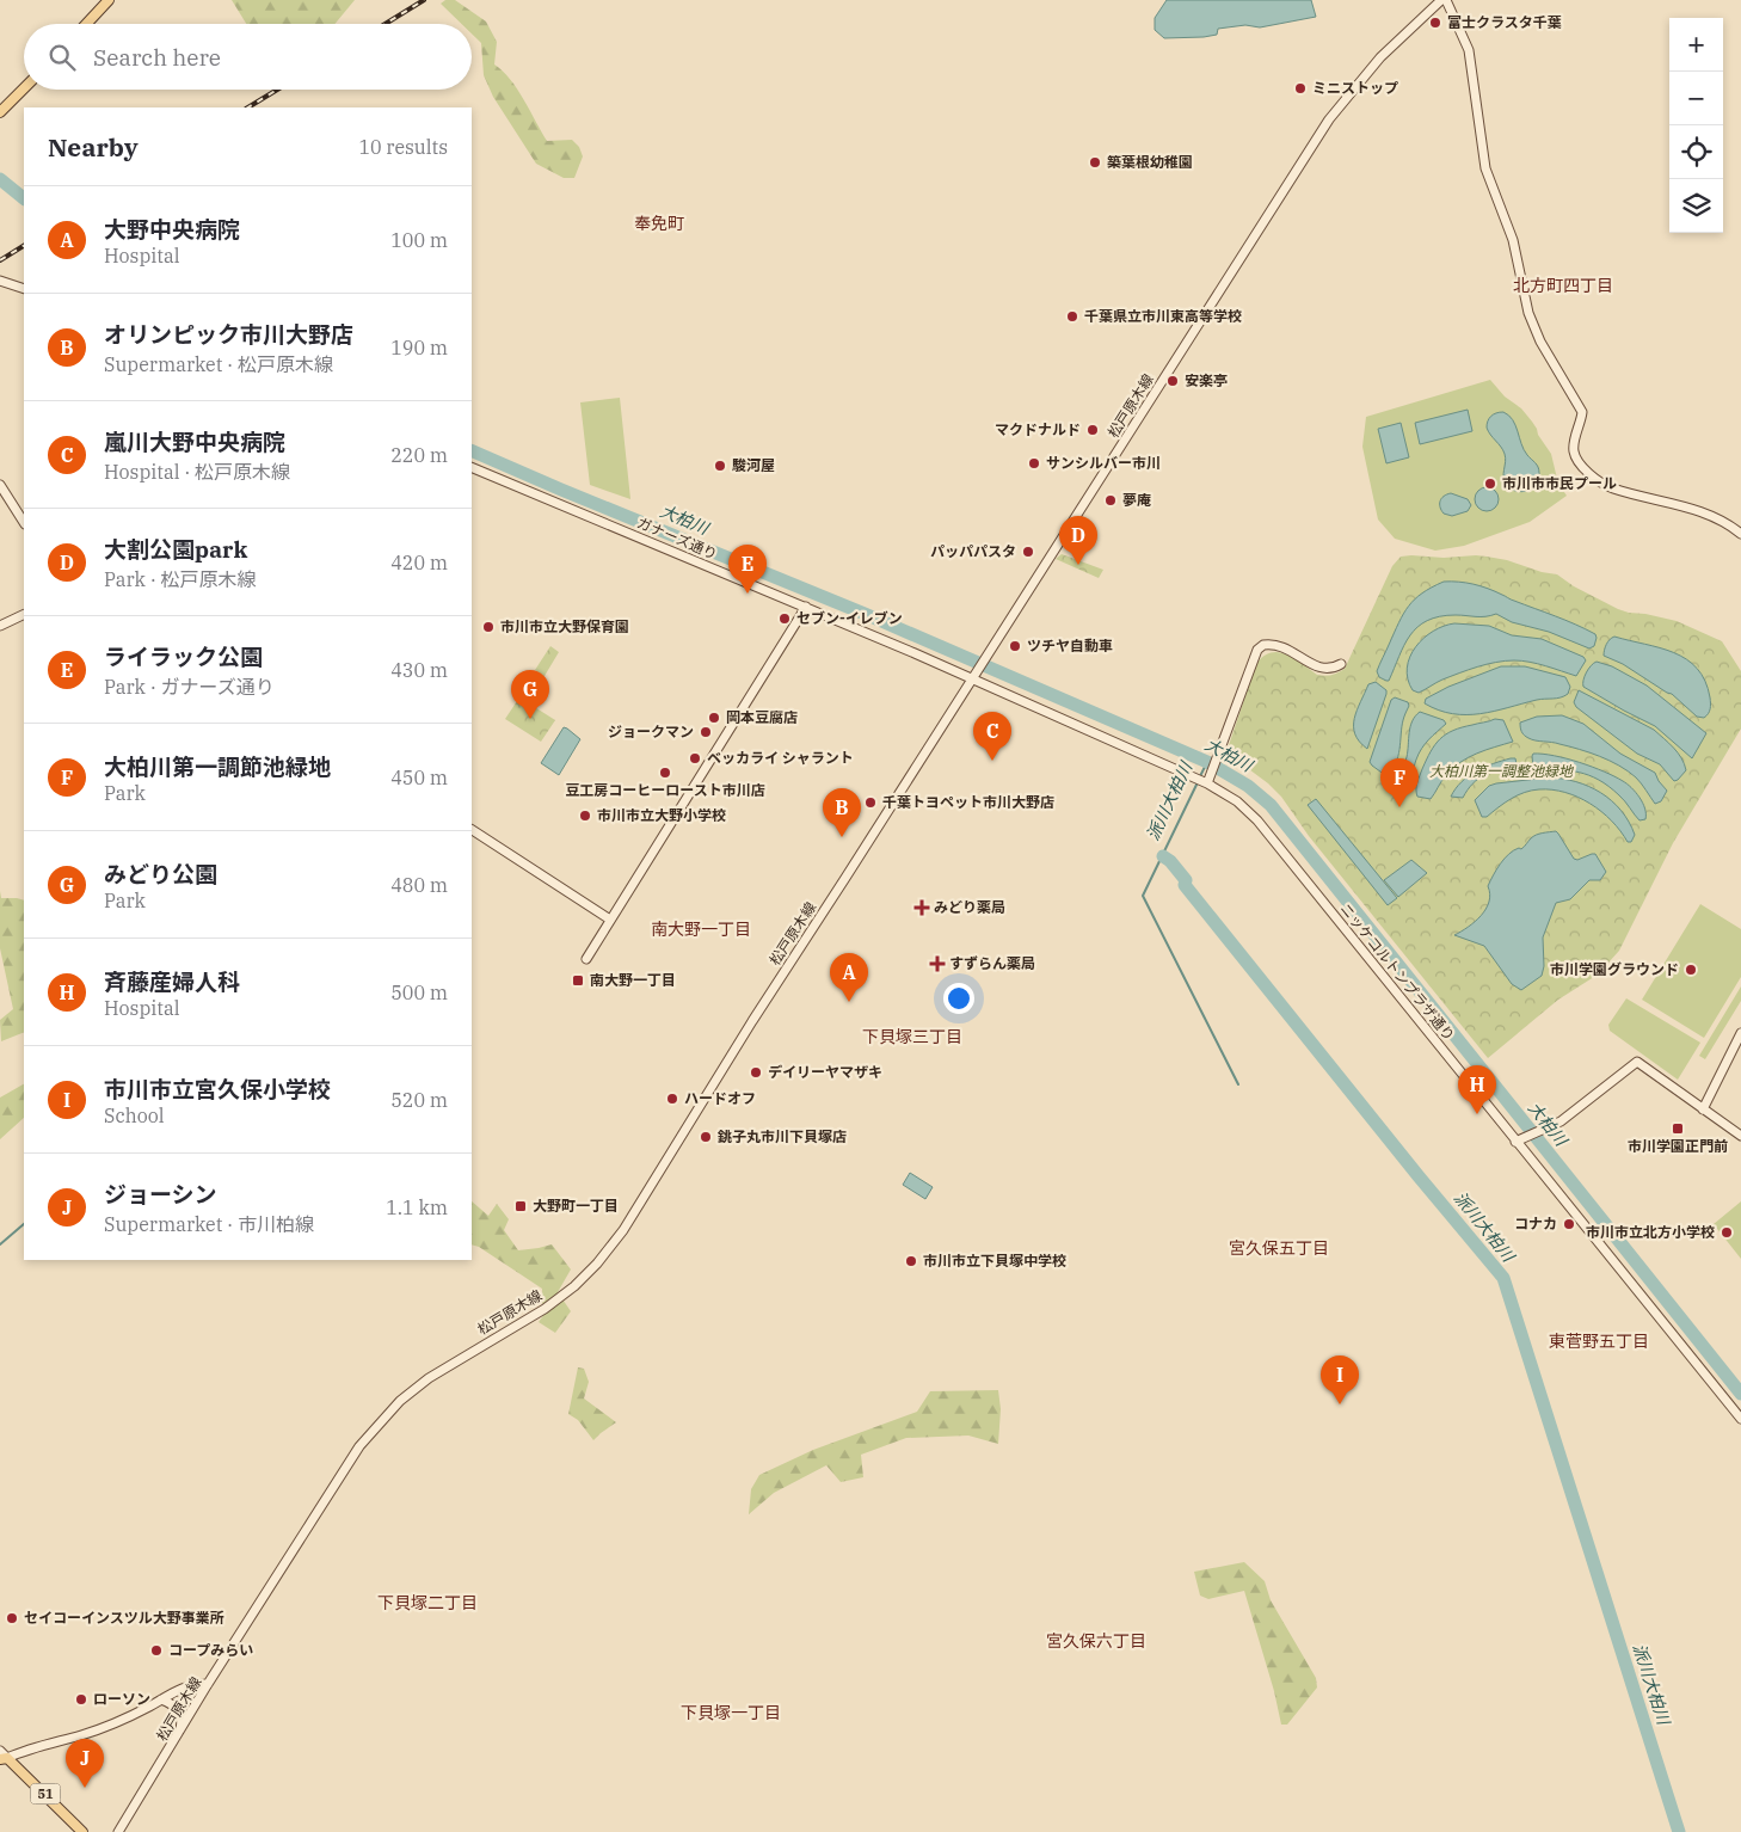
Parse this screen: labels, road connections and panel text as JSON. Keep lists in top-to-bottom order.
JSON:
{
  "streets": {
    "main road": ["51"],
    "street": ["松戸原木線", "ガナーズ通り", "ニッケコルトンプラザ通り"]
  },
  "crossings": [
    ["松戸原木線", "ガナーズ通り"],
    ["松戸原木線", "ニッケコルトンプラザ通り"],
    ["ガナーズ通り", "ニッケコルトンプラザ通り"]
  ],
  "districts": [
    "奉免町",
    "北方町四丁目",
    "南大野一丁目",
    "下貝塚三丁目",
    "宮久保五丁目",
    "東菅野五丁目",
    "下貝塚二丁目",
    "宮久保六丁目",
    "下貝塚一丁目"
  ],
  "water": ["大柏川", "派川大柏川"],
  "parks": ["大柏川第一調整池緑地"],
  "places": {
    "other": [
      "富士クラスタ千葉",
      "ミニストップ",
      "築葉根幼稚園",
      "千葉県立市川東高等学校",
      "安楽亭",
      "マクドナルド",
      "サンシルバー市川",
      "駿河屋",
      "市川市市民プール",
      "夢庵",
      "パッパパスタ",
      "セブン-イレブン",
      "市川市立大野保育園",
      "ツチヤ自動車",
      "岡本豆腐店",
      "ジョークマン",
      "ベッカライ シャラント",
      "豆工房コーヒーロースト市川店",
      "千葉トヨペット市川大野店",
      "市川市立大野小学校",
      "市川学園グラウンド",
      "デイリーヤマザキ",
      "ハードオフ",
      "銚子丸市川下貝塚店",
      "コナカ",
      "市川市立北方小学校",
      "市川市立下貝塚中学校",
      "セイコーインスツル大野事業所",
      "コープみらい",
      "ローソン"
    ],
    "health": ["みどり薬局", "すずらん薬局"],
    "transit": ["南大野一丁目", "市川学園正門前", "大野町一丁目"]
  },
  "page": {
    "map_buttons": ["+", "−"],
    "search": "Search here",
    "heading": ["Nearby", "10 results"],
    "list": [
      {
        "mark": "A",
        "name": "大野中央病院",
        "note": "Hospital",
        "value": "100 m"
      },
      {
        "mark": "B",
        "name": "オリンピック市川大野店",
        "note": "Supermarket · 松戸原木線",
        "value": "190 m"
      },
      {
        "mark": "C",
        "name": "嵐川大野中央病院",
        "note": "Hospital · 松戸原木線",
        "value": "220 m"
      },
      {
        "mark": "D",
        "name": "大割公園park",
        "note": "Park · 松戸原木線",
        "value": "420 m"
      },
      {
        "mark": "E",
        "name": "ライラック公園",
        "note": "Park · ガナーズ通り",
        "value": "430 m"
      },
      {
        "mark": "F",
        "name": "大柏川第一調節池緑地",
        "note": "Park",
        "value": "450 m"
      },
      {
        "mark": "G",
        "name": "みどり公園",
        "note": "Park",
        "value": "480 m"
      },
      {
        "mark": "H",
        "name": "斉藤産婦人科",
        "note": "Hospital",
        "value": "500 m"
      },
      {
        "mark": "I",
        "name": "市川市立宮久保小学校",
        "note": "School",
        "value": "520 m"
      },
      {
        "mark": "J",
        "name": "ジョーシン",
        "note": "Supermarket · 市川柏線",
        "value": "1.1 km"
      }
    ],
    "pins": [
      "D",
      "E",
      "G",
      "C",
      "F",
      "B",
      "A",
      "H",
      "I",
      "J"
    ]
  }
}
